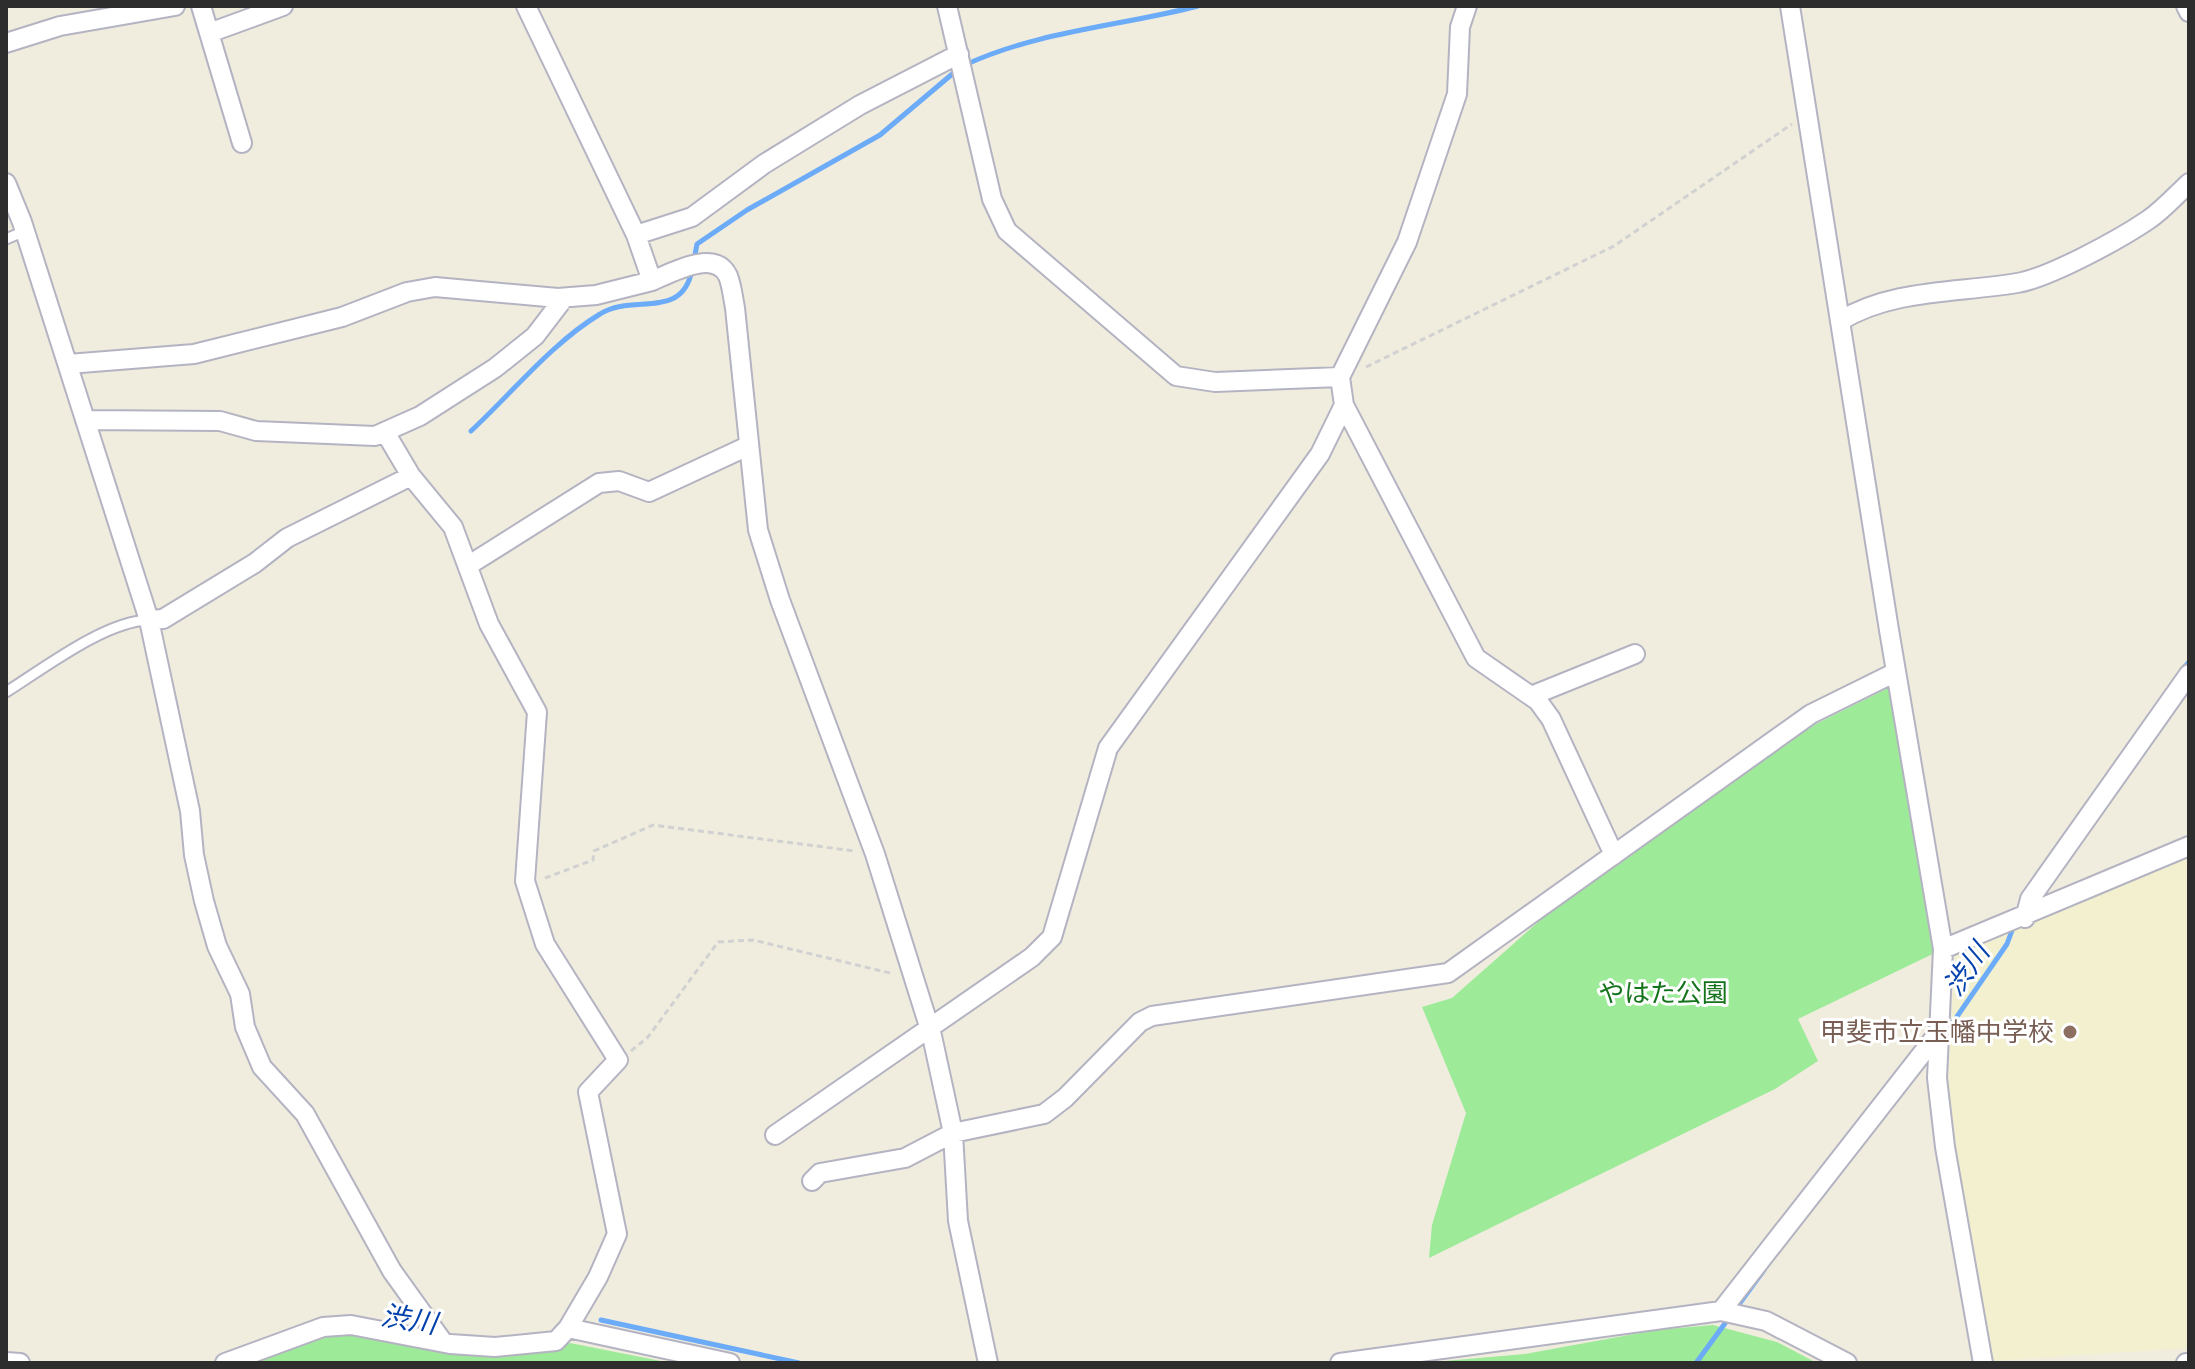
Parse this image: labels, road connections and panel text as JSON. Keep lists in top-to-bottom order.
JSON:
{
  "water": ["渋川"],
  "parks": ["やはた公園"],
  "places": ["甲斐市立玉幡中学校"]
}
